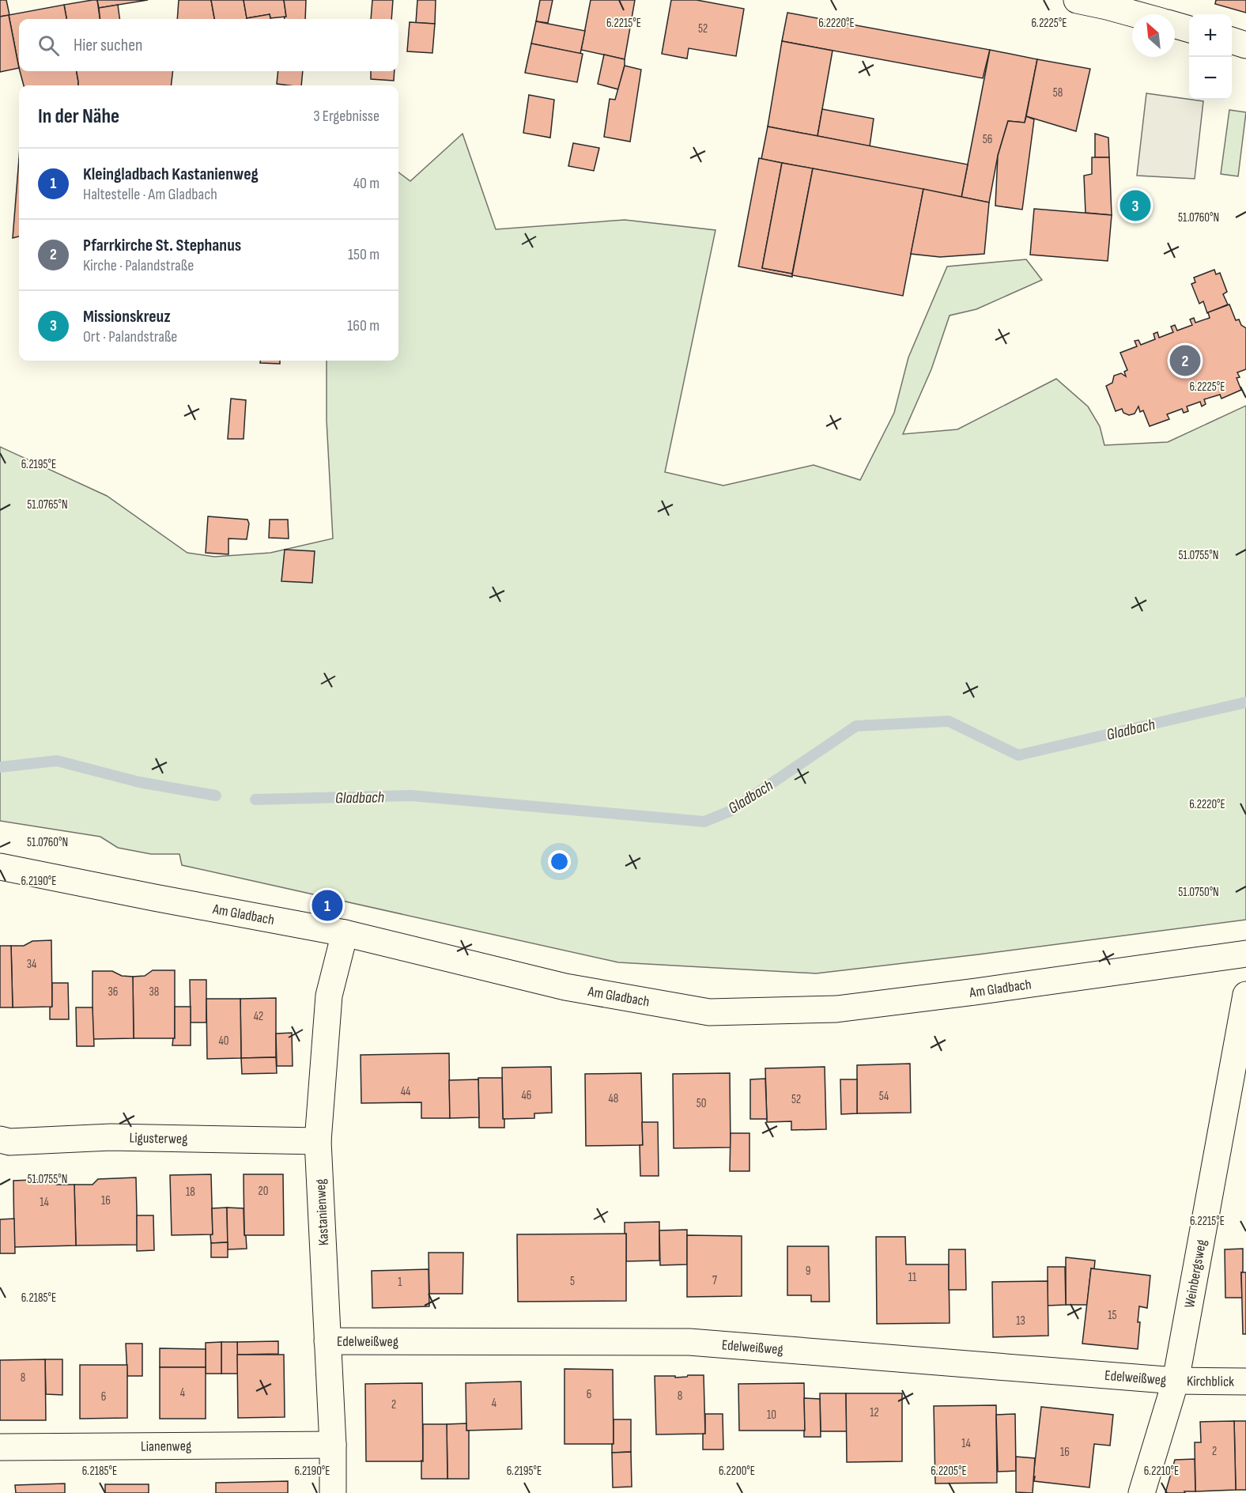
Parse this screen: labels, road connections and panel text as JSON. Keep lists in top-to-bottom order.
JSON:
{
  "streets": {
    "street": [
      "Am Gladbach",
      "Ligusterweg",
      "Kastanienweg",
      "Weinbergsweg",
      "Edelweißweg",
      "Kirchblick",
      "Lianenweg"
    ]
  },
  "crossings": [
    ["Am Gladbach", "Kastanienweg"],
    ["Ligusterweg", "Kastanienweg"],
    ["Kastanienweg", "Edelweißweg"],
    ["Kastanienweg", "Lianenweg"],
    ["Weinbergsweg", "Edelweißweg"],
    ["Weinbergsweg", "Kirchblick"],
    ["Edelweißweg", "Kirchblick"]
  ],
  "water": ["Gladbach"],
  "house_numbers": [
    "52",
    "58",
    "56",
    "34",
    "36",
    "38",
    "42",
    "40",
    "44",
    "46",
    "54",
    "48",
    "52",
    "50",
    "20",
    "18",
    "16",
    "14",
    "9",
    "11",
    "7",
    "5",
    "1",
    "15",
    "13",
    "8",
    "4",
    "6",
    "8",
    "6",
    "4",
    "2",
    "12",
    "10",
    "14",
    "2",
    "16"
  ],
  "north": "top left",
  "page": {
    "map_buttons": ["+", "−"],
    "search": "Hier suchen",
    "heading": ["In der Nähe", "3 Ergebnisse"],
    "list": [
      {
        "mark": "1",
        "name": "Kleingladbach Kastanienweg",
        "note": "Haltestelle · Am Gladbach",
        "value": "40 m"
      },
      {
        "mark": "2",
        "name": "Pfarrkirche St. Stephanus",
        "note": "Kirche · Palandstraße",
        "value": "150 m"
      },
      {
        "mark": "3",
        "name": "Missionskreuz",
        "note": "Ort · Palandstraße",
        "value": "160 m"
      }
    ],
    "pins": ["3", "2", "1"]
  },
  "coordinates": [
    "6.2215°E",
    "6.2220°E",
    "6.2225°E",
    "51.0760°N",
    "6.2195°E",
    "51.0765°N",
    "51.0755°N",
    "6.2190°E",
    "51.0750°N",
    "6.2185°E",
    "6.2200°E",
    "6.2205°E",
    "6.2210°E"
  ]
}
